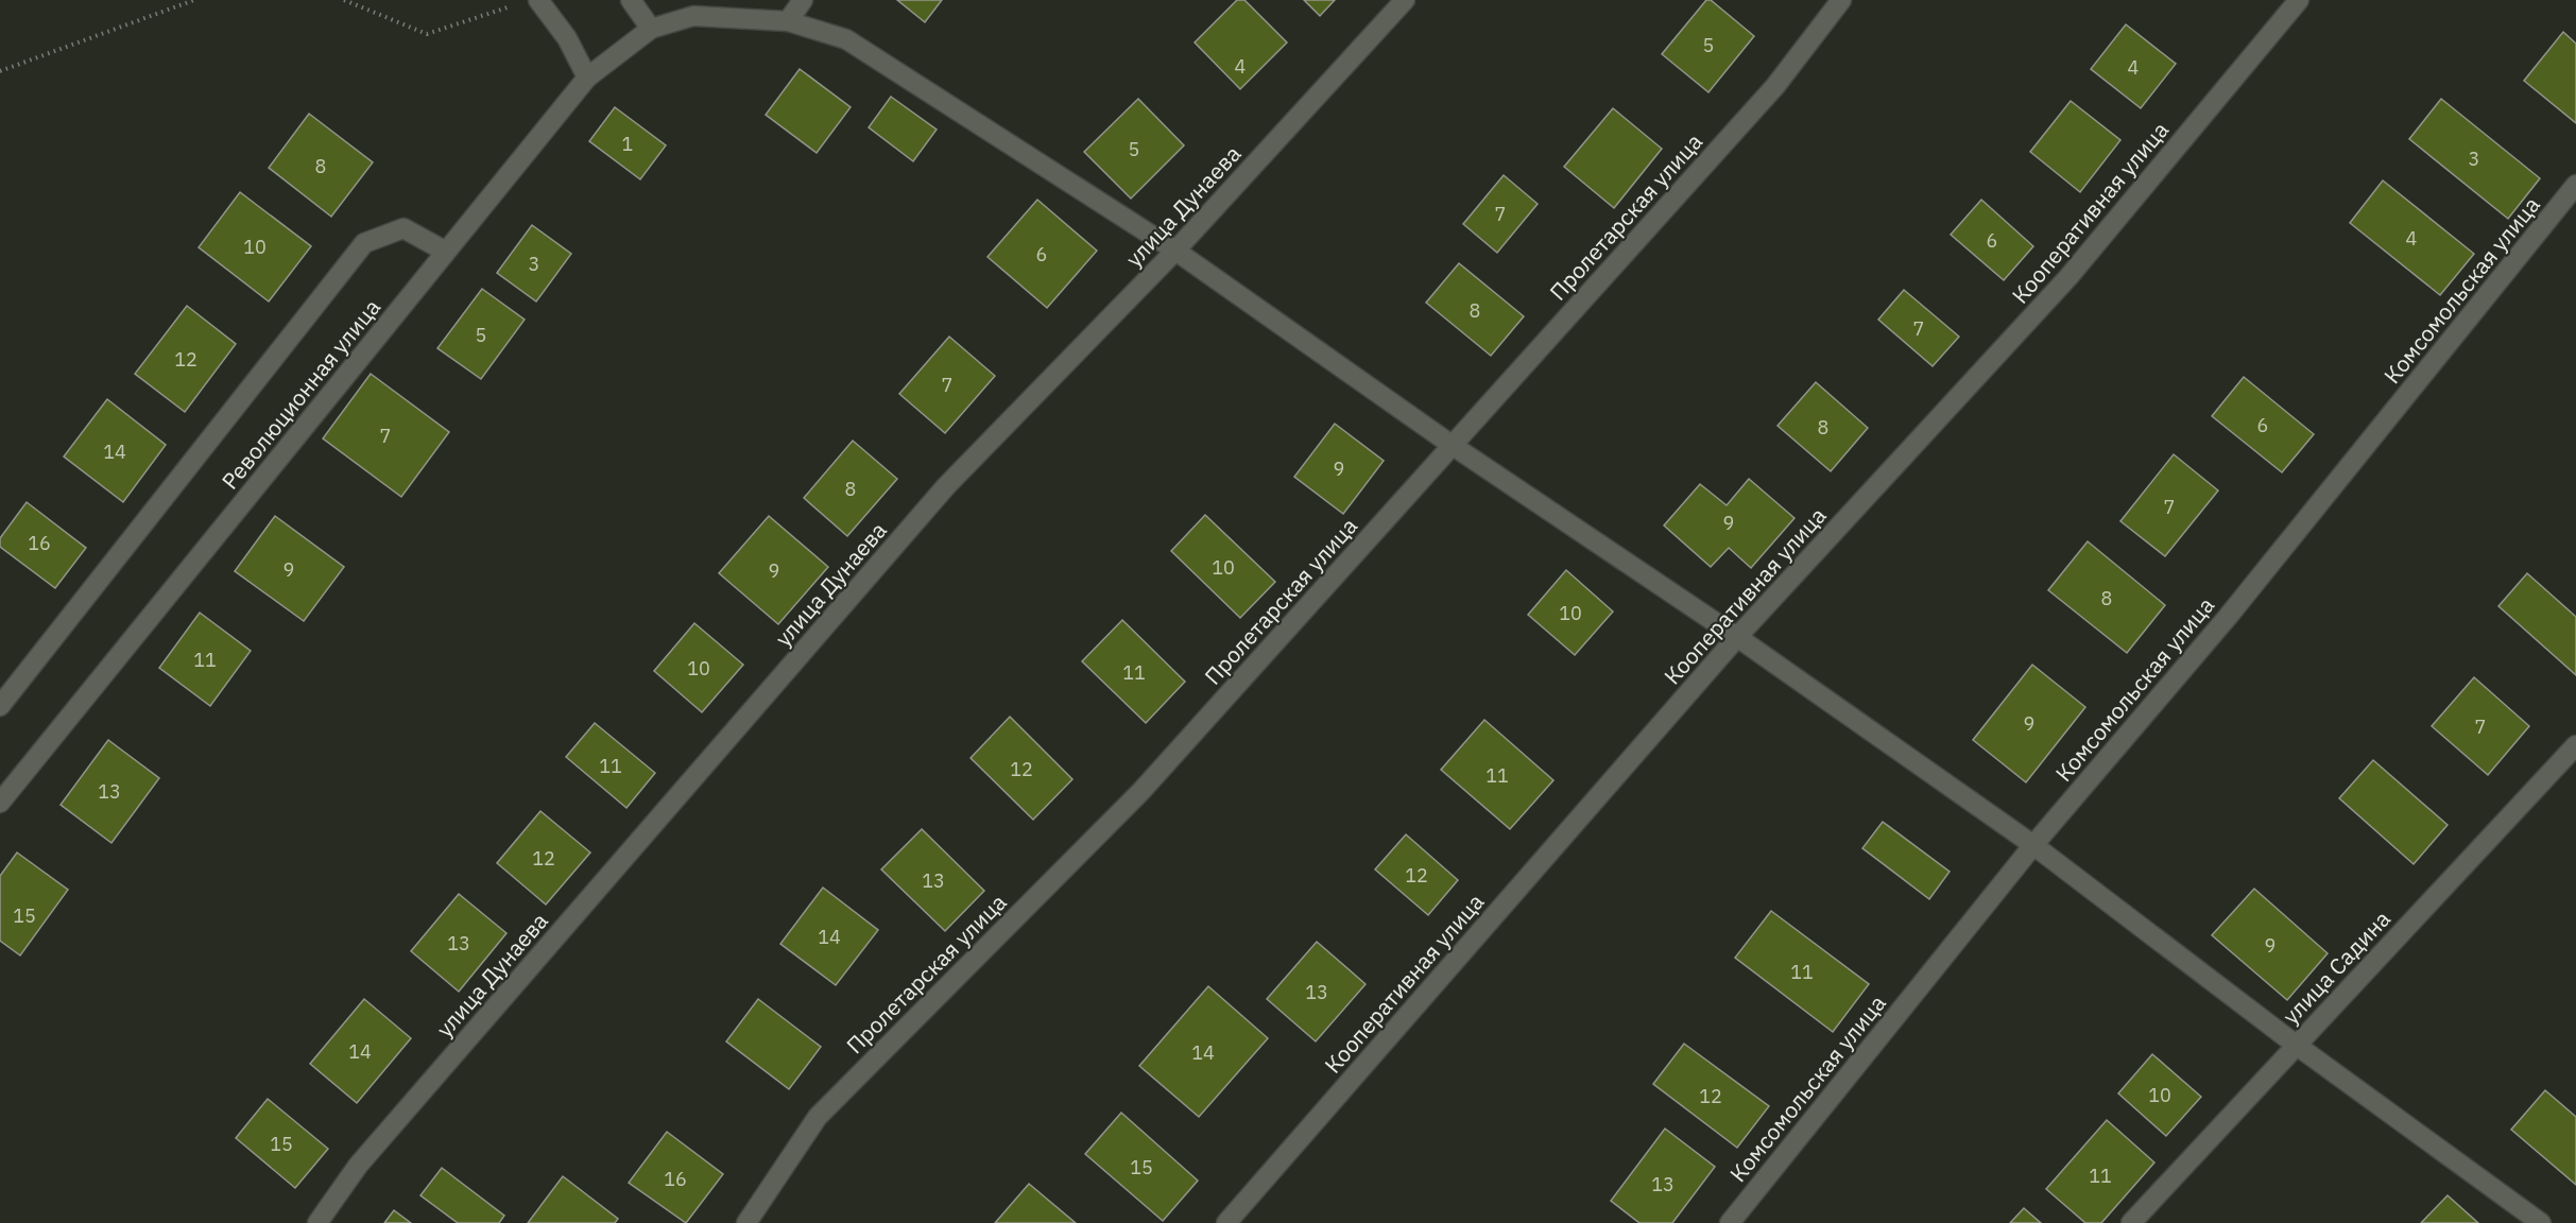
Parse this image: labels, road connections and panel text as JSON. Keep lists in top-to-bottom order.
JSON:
{
  "streets": {
    "street": [
      "улица Дунаева",
      "Кооперативная улица",
      "Пролетарская улица",
      "Комсомольская улица",
      "Революционная улица",
      "улица Садина"
    ]
  },
  "house_numbers": [
    "5",
    "4",
    "4",
    "1",
    "5",
    "3",
    "8",
    "7",
    "4",
    "6",
    "10",
    "6",
    "3",
    "8",
    "7",
    "5",
    "12",
    "7",
    "6",
    "8",
    "7",
    "14",
    "9",
    "8",
    "7",
    "9",
    "16",
    "10",
    "9",
    "9",
    "8",
    "10",
    "11",
    "10",
    "11",
    "9",
    "7",
    "11",
    "12",
    "11",
    "13",
    "12",
    "12",
    "13",
    "15",
    "14",
    "13",
    "9",
    "11",
    "13",
    "14",
    "14",
    "10",
    "12",
    "15",
    "15",
    "11",
    "16",
    "13"
  ]
}
